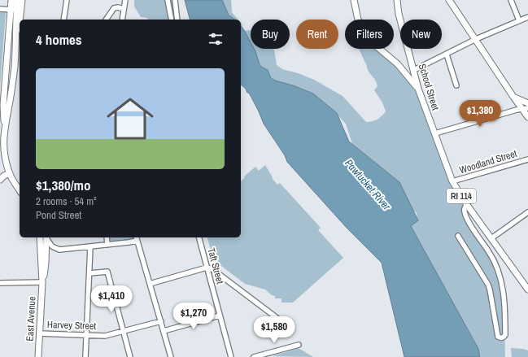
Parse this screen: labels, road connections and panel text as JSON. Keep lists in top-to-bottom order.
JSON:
{
  "streets": {
    "main road": ["School Street", "RI 114", "East Avenue"],
    "street": ["Woodland Street", "Taft Street", "Harvey Street"]
  },
  "crossings": [
    ["School Street", "Woodland Street"],
    ["East Avenue", "Harvey Street"]
  ],
  "water": ["Pawtucket River"],
  "page": {
    "chip": [
      "Buy",
      "Rent",
      "Filters",
      "New"
    ],
    "heading": "4 homes",
    "list": [
      {
        "name": "$1,380/mo",
        "note": "2 rooms · 54 m² · Pond Street"
      }
    ],
    "price": [
      "$1,380",
      "$1,410",
      "$1,270",
      "$1,580"
    ]
  }
}
